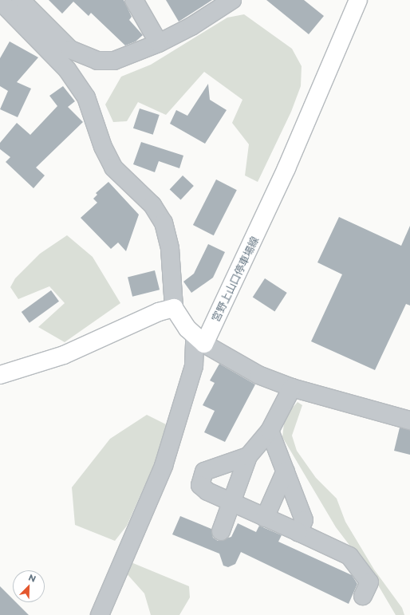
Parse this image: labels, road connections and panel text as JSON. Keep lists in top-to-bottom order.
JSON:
{
  "streets": {
    "main road": ["宮野上山口停車場線"]
  },
  "north": "top right"
}
